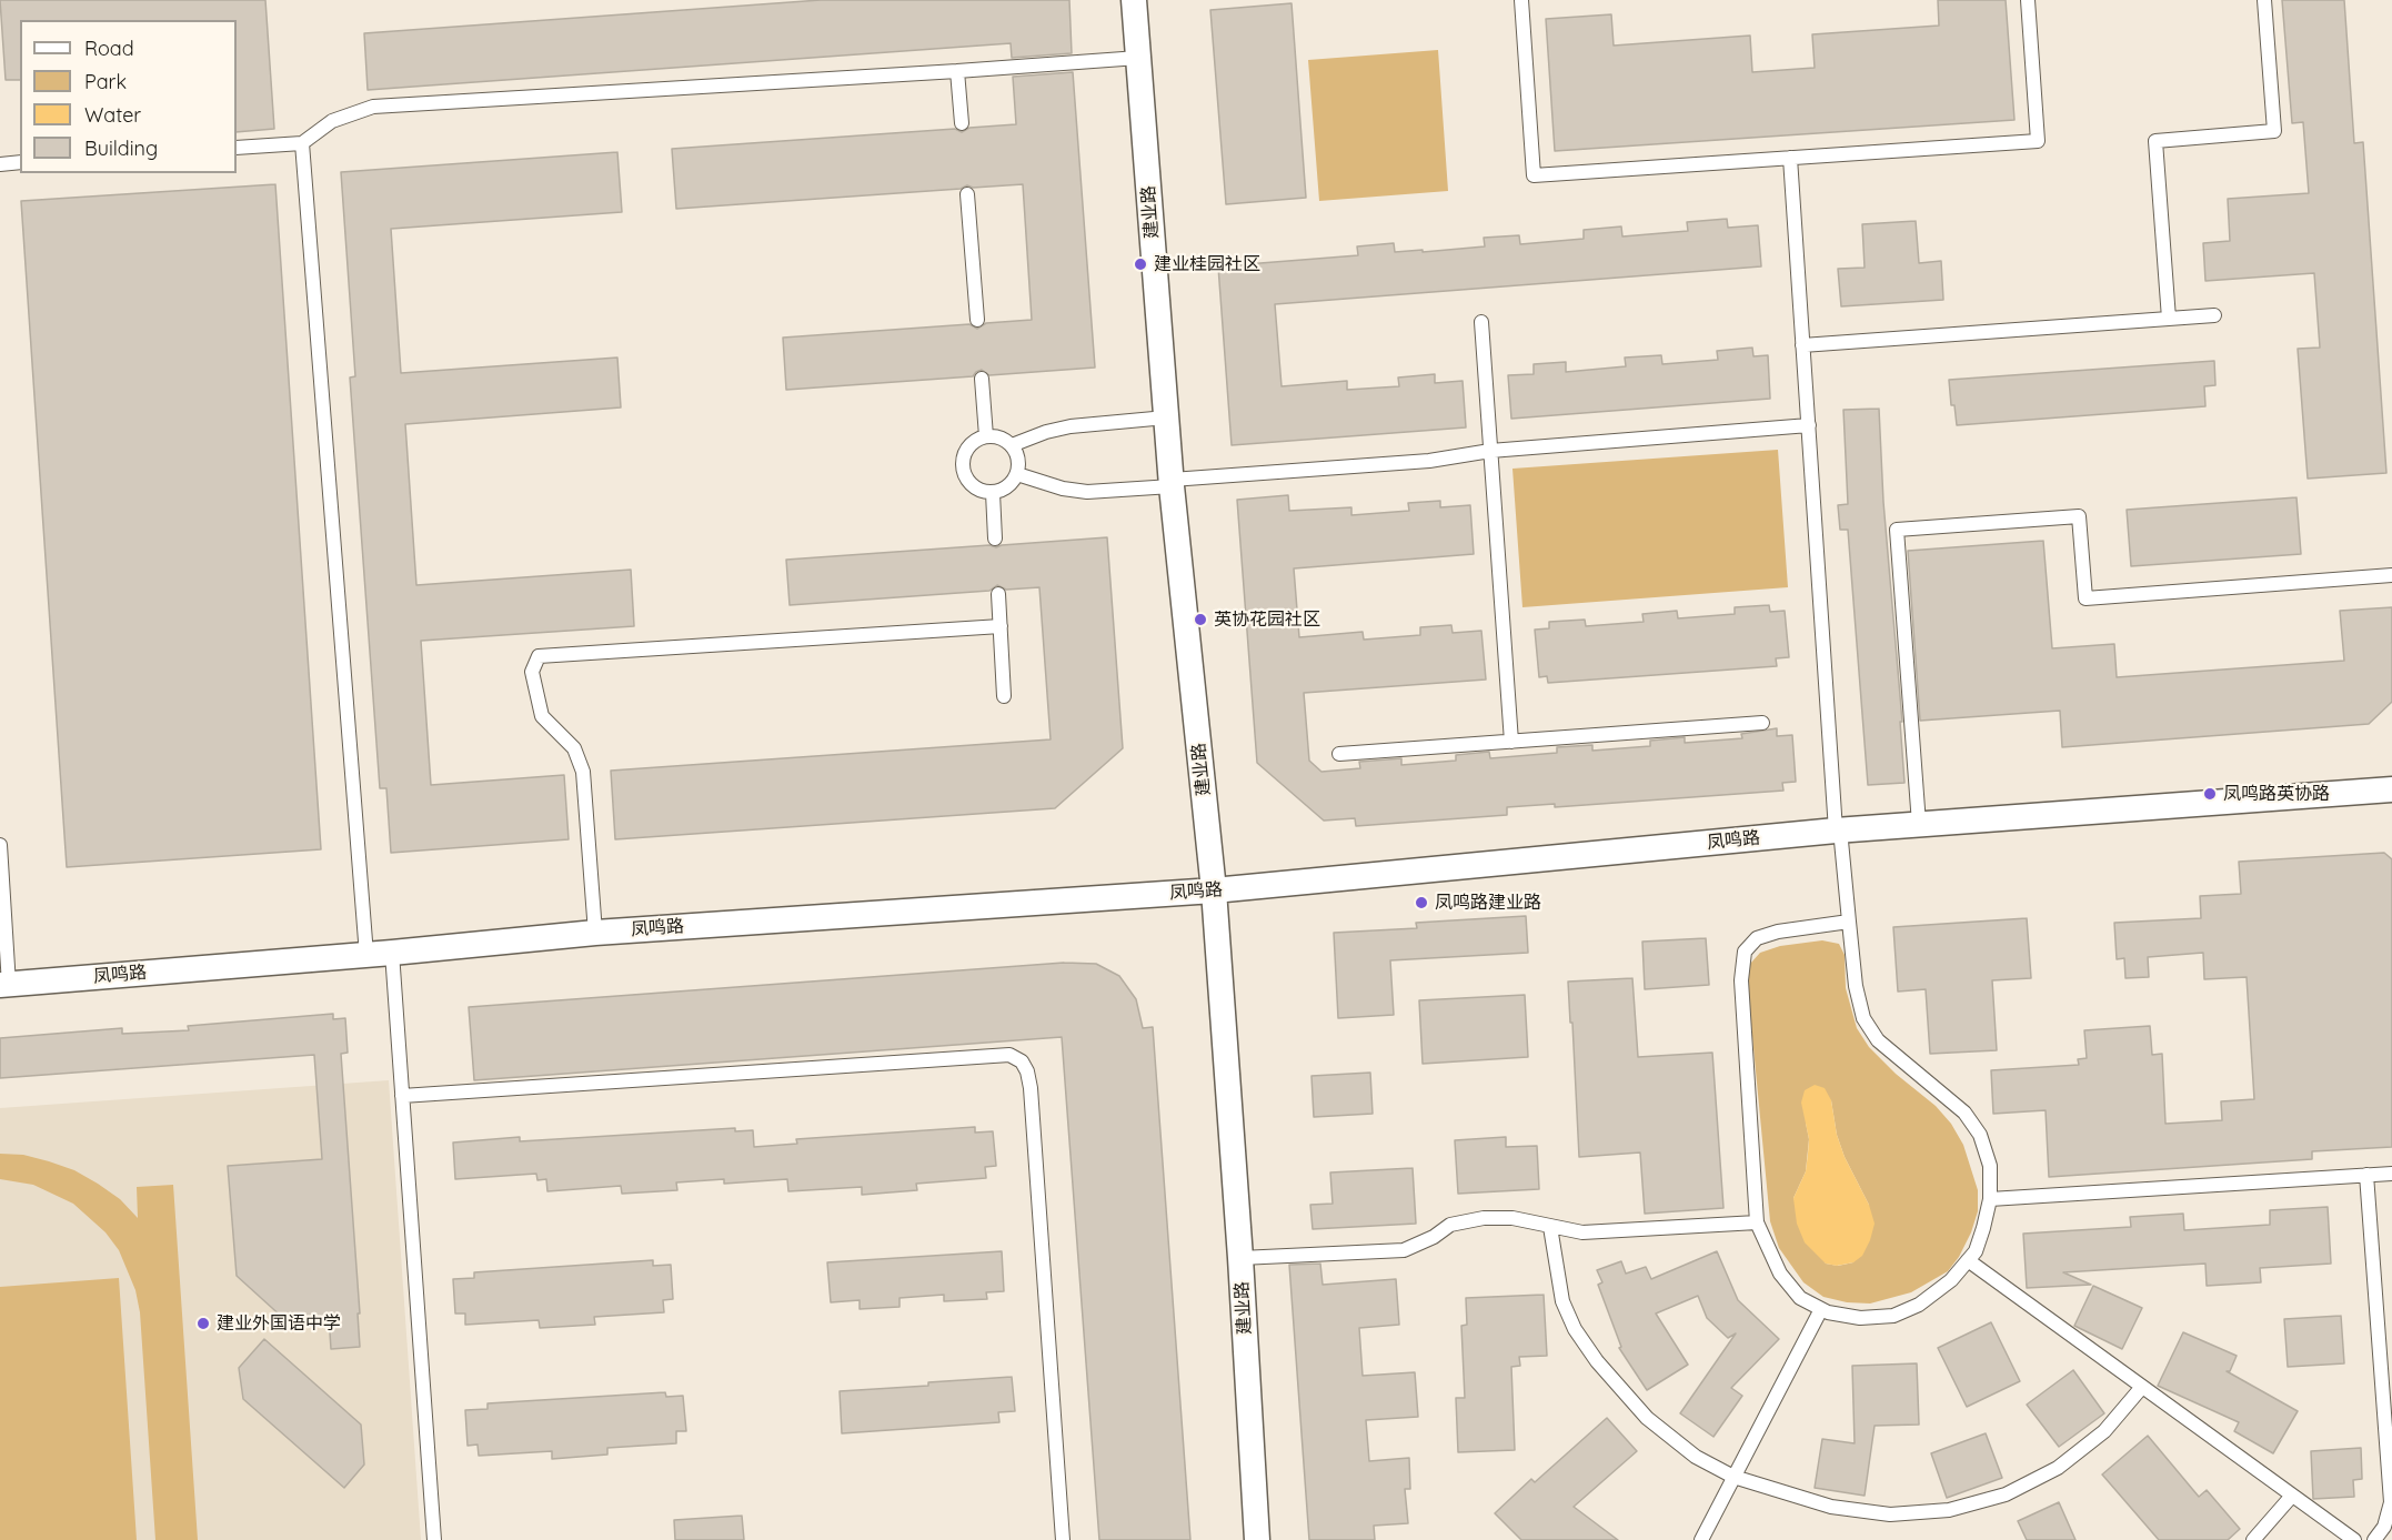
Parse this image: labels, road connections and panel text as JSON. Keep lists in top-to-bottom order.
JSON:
{
  "streets": {
    "street": ["建业路", "凤鸣路"]
  },
  "crossings": [
    ["建业路", "凤鸣路"]
  ],
  "places": [
    "建业桂园社区",
    "英协花园社区",
    "凤鸣路英协路",
    "凤鸣路建业路",
    "建业外国语中学"
  ],
  "legend": [
    "Road",
    "Park",
    "Water",
    "Building"
  ]
}
